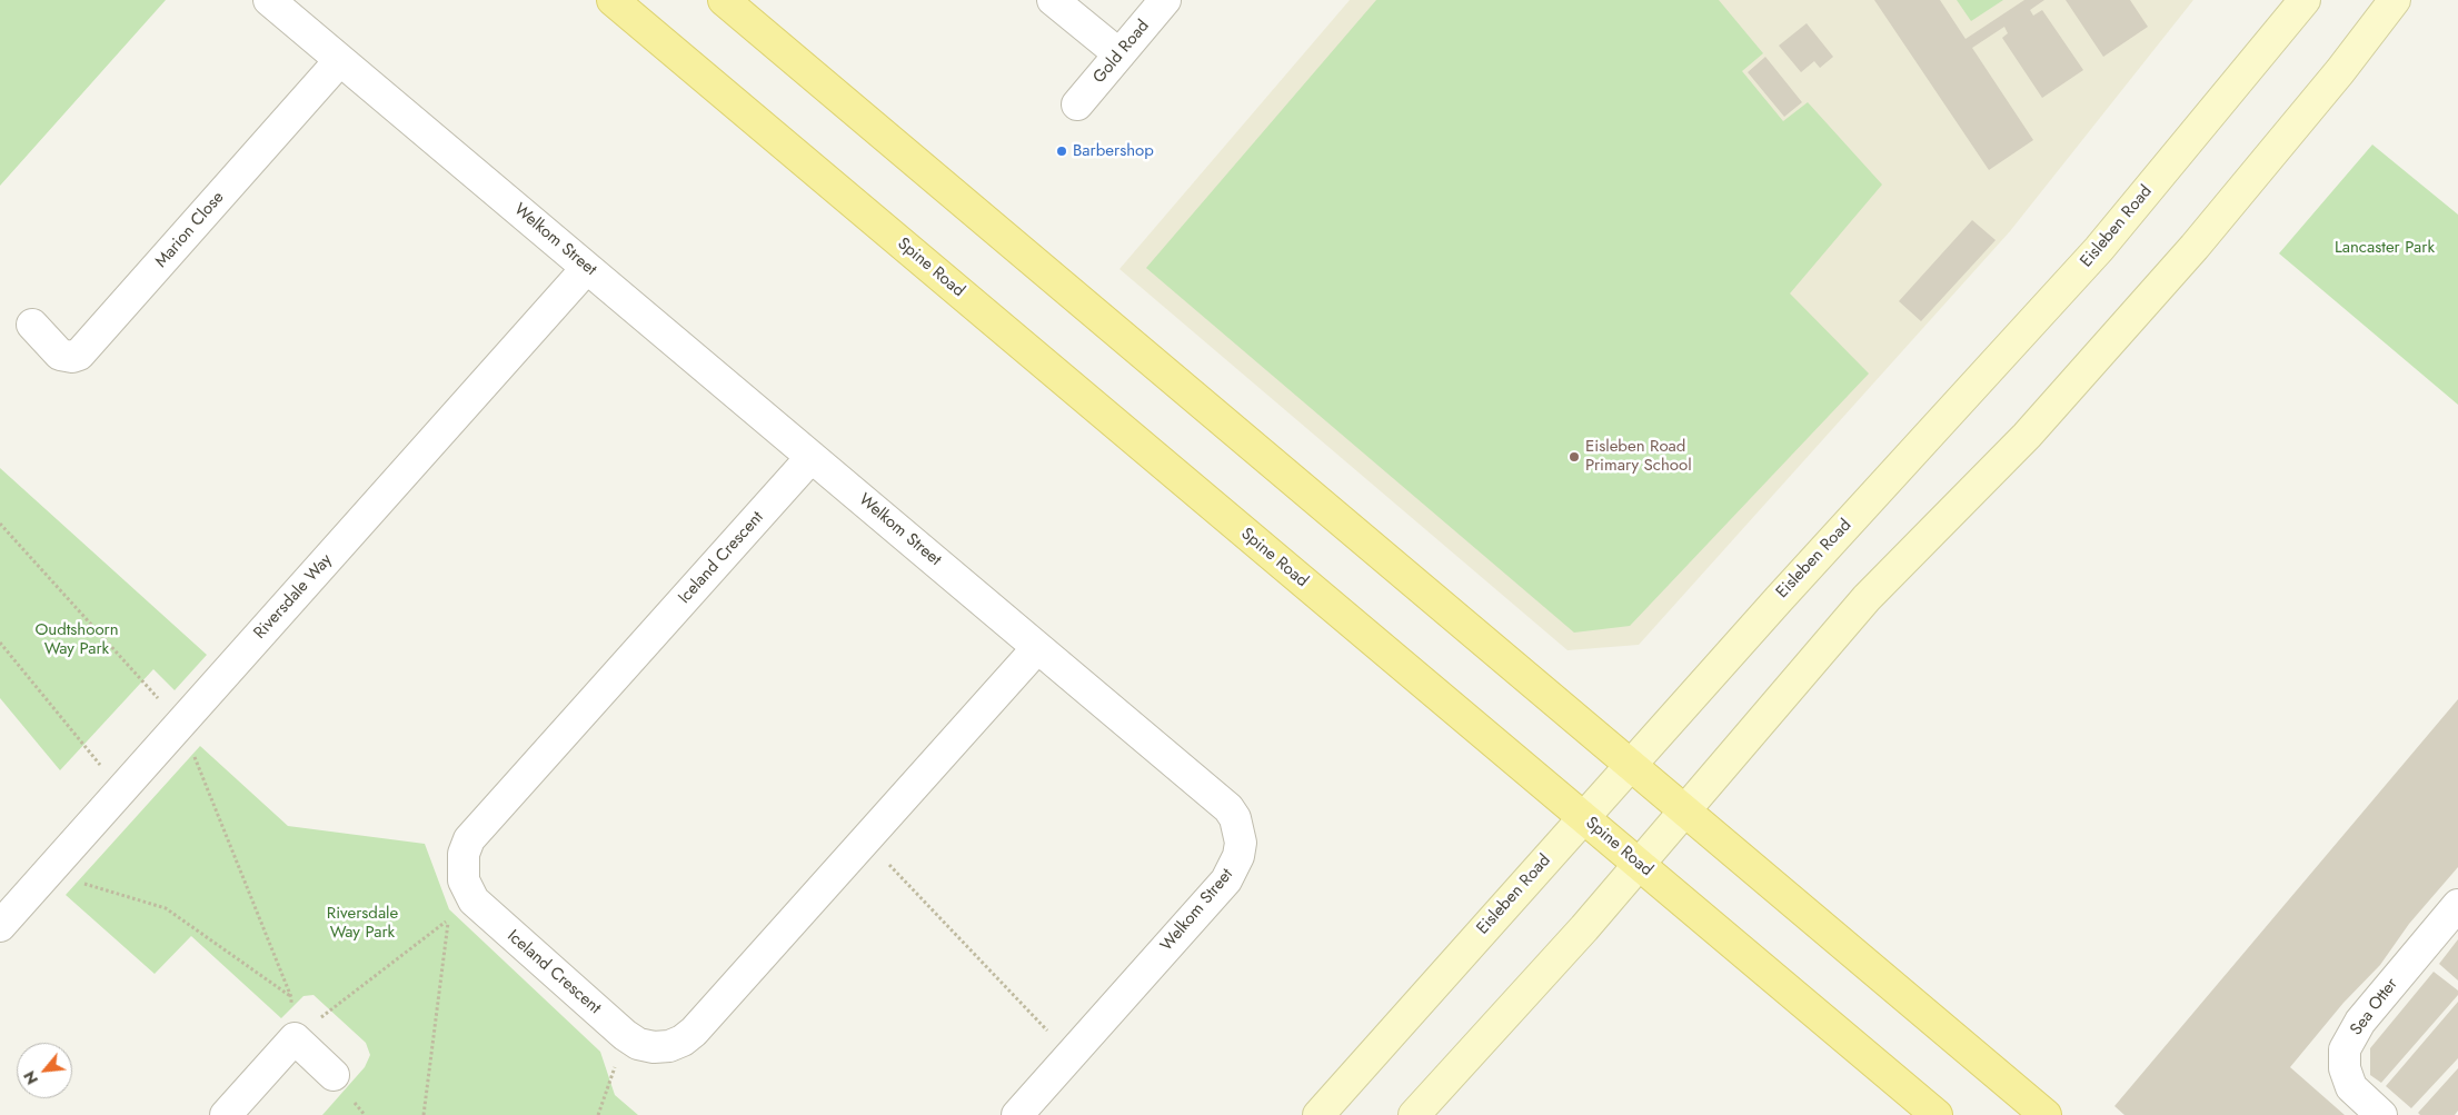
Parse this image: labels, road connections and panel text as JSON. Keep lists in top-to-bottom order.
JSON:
{
  "streets": {
    "main road": ["Eisleben Road", "Spine Road"],
    "street": [
      "Gold Road",
      "Marion Close",
      "Welkom Street",
      "Iceland Crescent",
      "Riversdale Way",
      "Sea Otter"
    ]
  },
  "crossings": [
    ["Eisleben Road", "Spine Road"],
    ["Marion Close", "Welkom Street"],
    ["Welkom Street", "Iceland Crescent"],
    ["Welkom Street", "Riversdale Way"]
  ],
  "parks": ["Lancaster Park", "Oudtshoorn Way Park", "Riversdale Way Park"],
  "places": ["Barbershop", "Eisleben Road Primary School"],
  "north": "bottom left"
}
